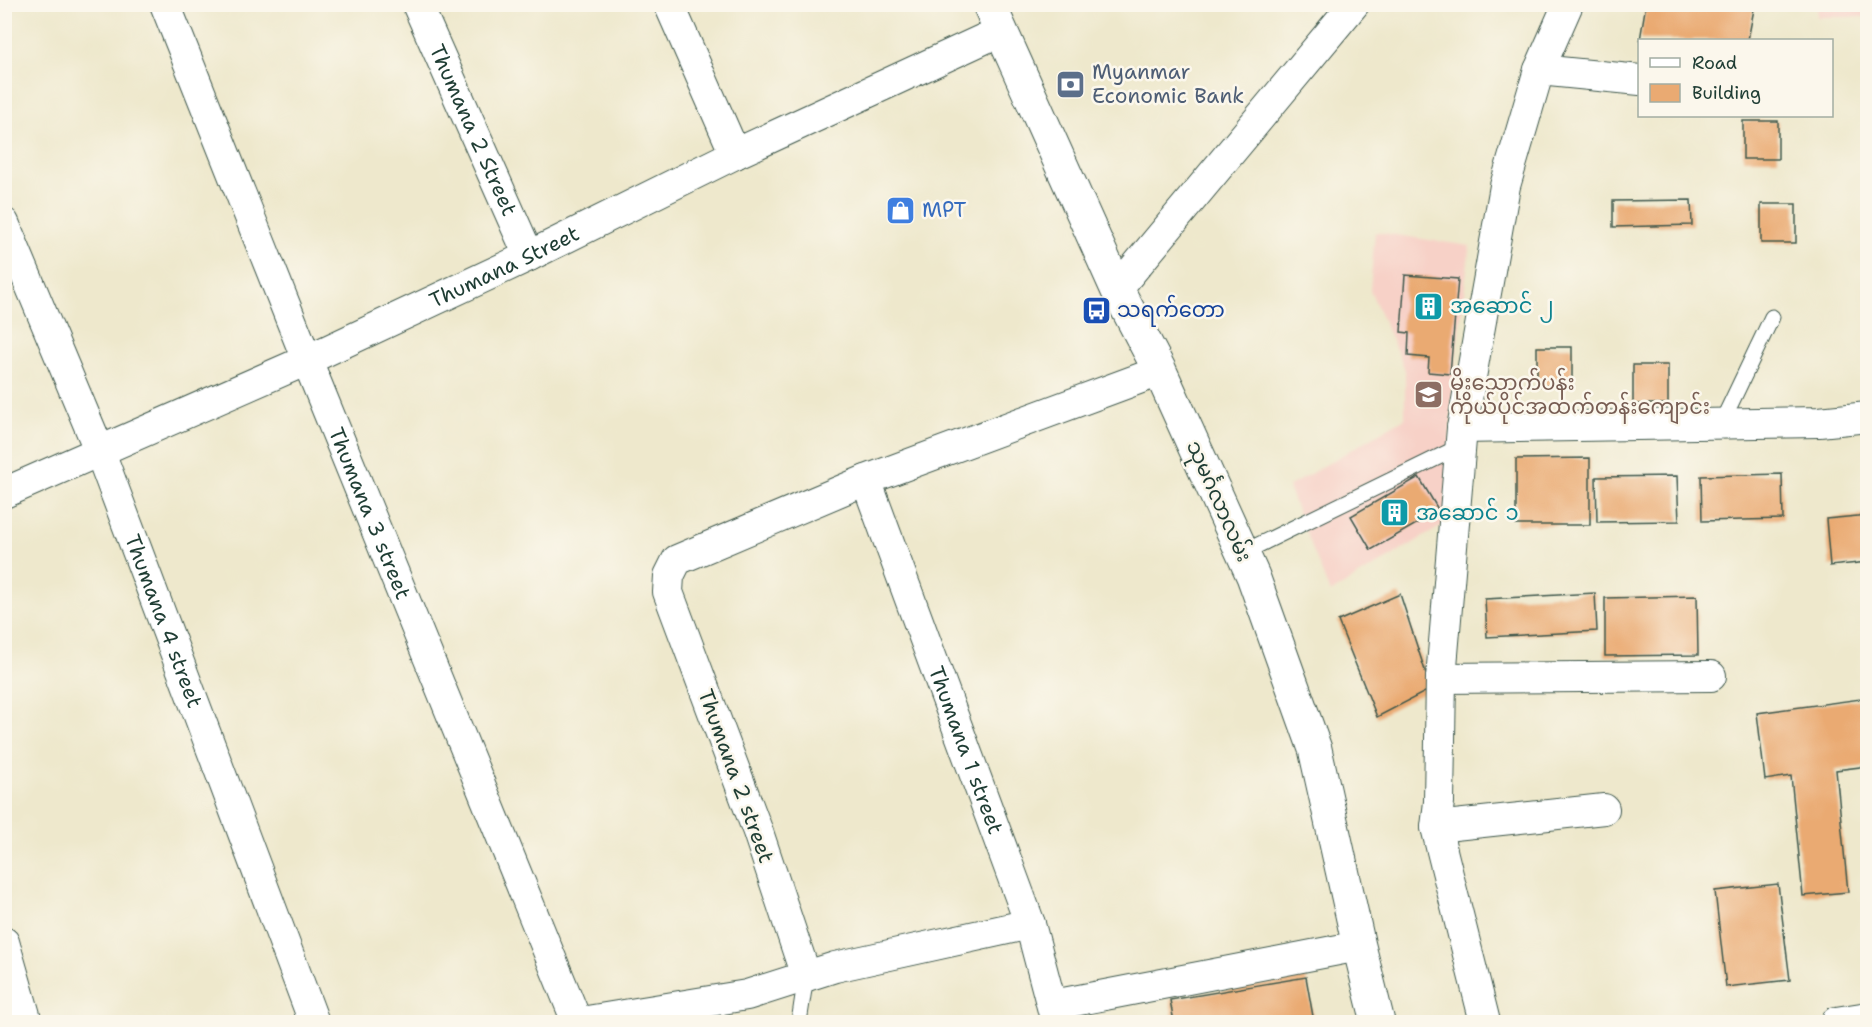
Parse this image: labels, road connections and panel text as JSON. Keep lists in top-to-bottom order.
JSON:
{
  "streets": {
    "main road": ["သုမင်္ဂလာလမ်း"],
    "street": [
      "Thumana 2 Street",
      "Thumana Street",
      "Thumana 3 street",
      "Thumana 4 street",
      "Thumana 1 street",
      "Thumana 2 street"
    ]
  },
  "crossings": [
    ["Thumana 2 Street", "Thumana Street"],
    ["Thumana Street", "သုမင်္ဂလာလမ်း"],
    ["Thumana Street", "Thumana 3 street"],
    ["Thumana Street", "Thumana 4 street"],
    ["Thumana 1 street", "Thumana 2 street"]
  ],
  "places": {
    "bank": ["Myanmar Economic Bank"],
    "shop": ["MPT"],
    "building": ["အဆောင် ၂", "အဆောင် ၁"],
    "bus stop": ["သရက်တော"],
    "school or university": ["မိုးသောက်ပန်း ကိုယ်ပိုင်အထက်တန်းကျောင်း"]
  },
  "legend": ["Road", "Building"]
}
